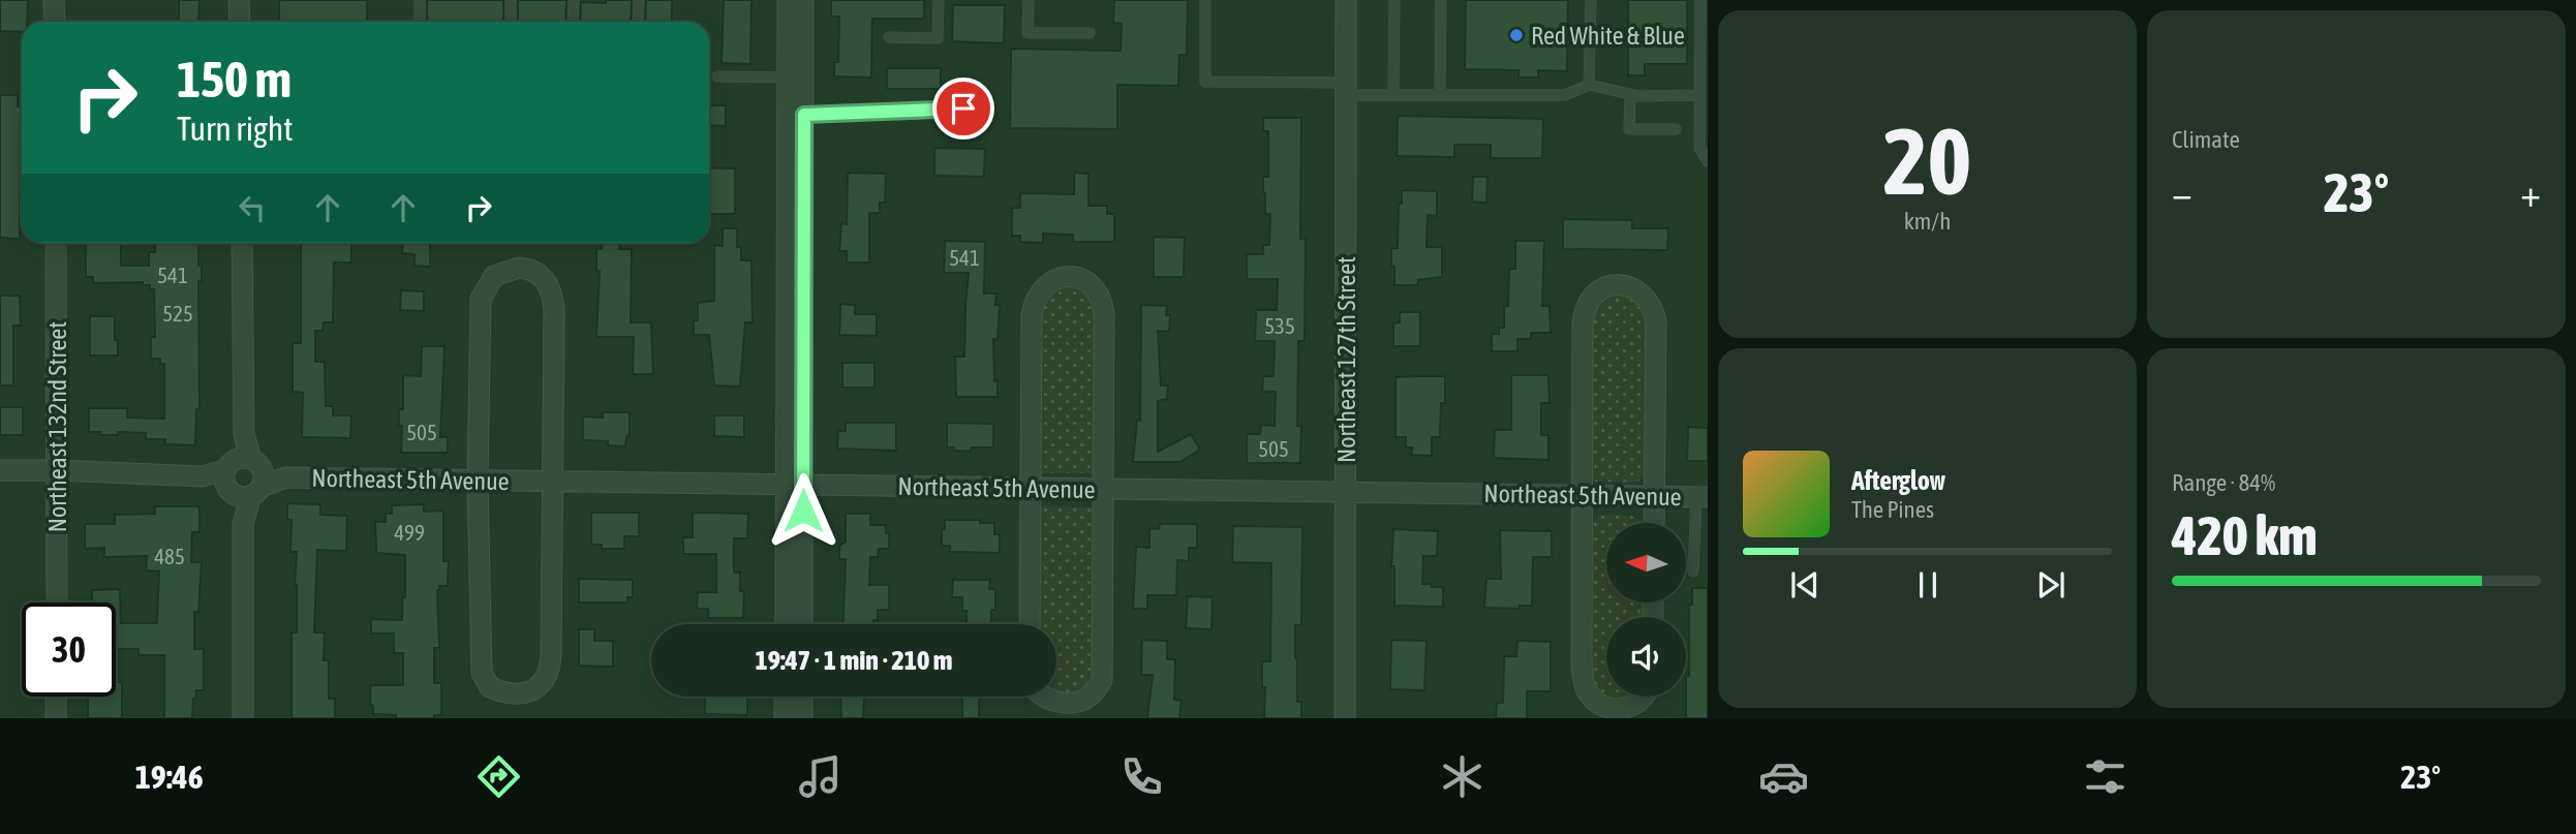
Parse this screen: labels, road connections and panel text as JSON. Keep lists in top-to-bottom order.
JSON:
{
  "streets": {
    "street": ["Northeast 127th Street", "Northeast 132nd Street", "Northeast 5th Avenue"]
  },
  "crossings": [
    ["Northeast 127th Street", "Northeast 5th Avenue"],
    ["Northeast 132nd Street", "Northeast 5th Avenue"]
  ],
  "places": ["Red White & Blue"],
  "house_numbers": [
    "541",
    "541",
    "525",
    "535",
    "505",
    "505",
    "499",
    "485"
  ],
  "north": "left",
  "page": {
    "tile": [
      ["20", "km/h"],
      "Climate",
      ["Range · 84%", "420 km"]
    ],
    "turn": ["150 m", "Turn right"],
    "heat": ["−", "23°", "+"],
    "song": ["Afterglow", "The Pines"],
    "limit": "30",
    "trip": "19:47 · 1 min · 210 m",
    "tabs": ["19:46", "23°"]
  }
}
